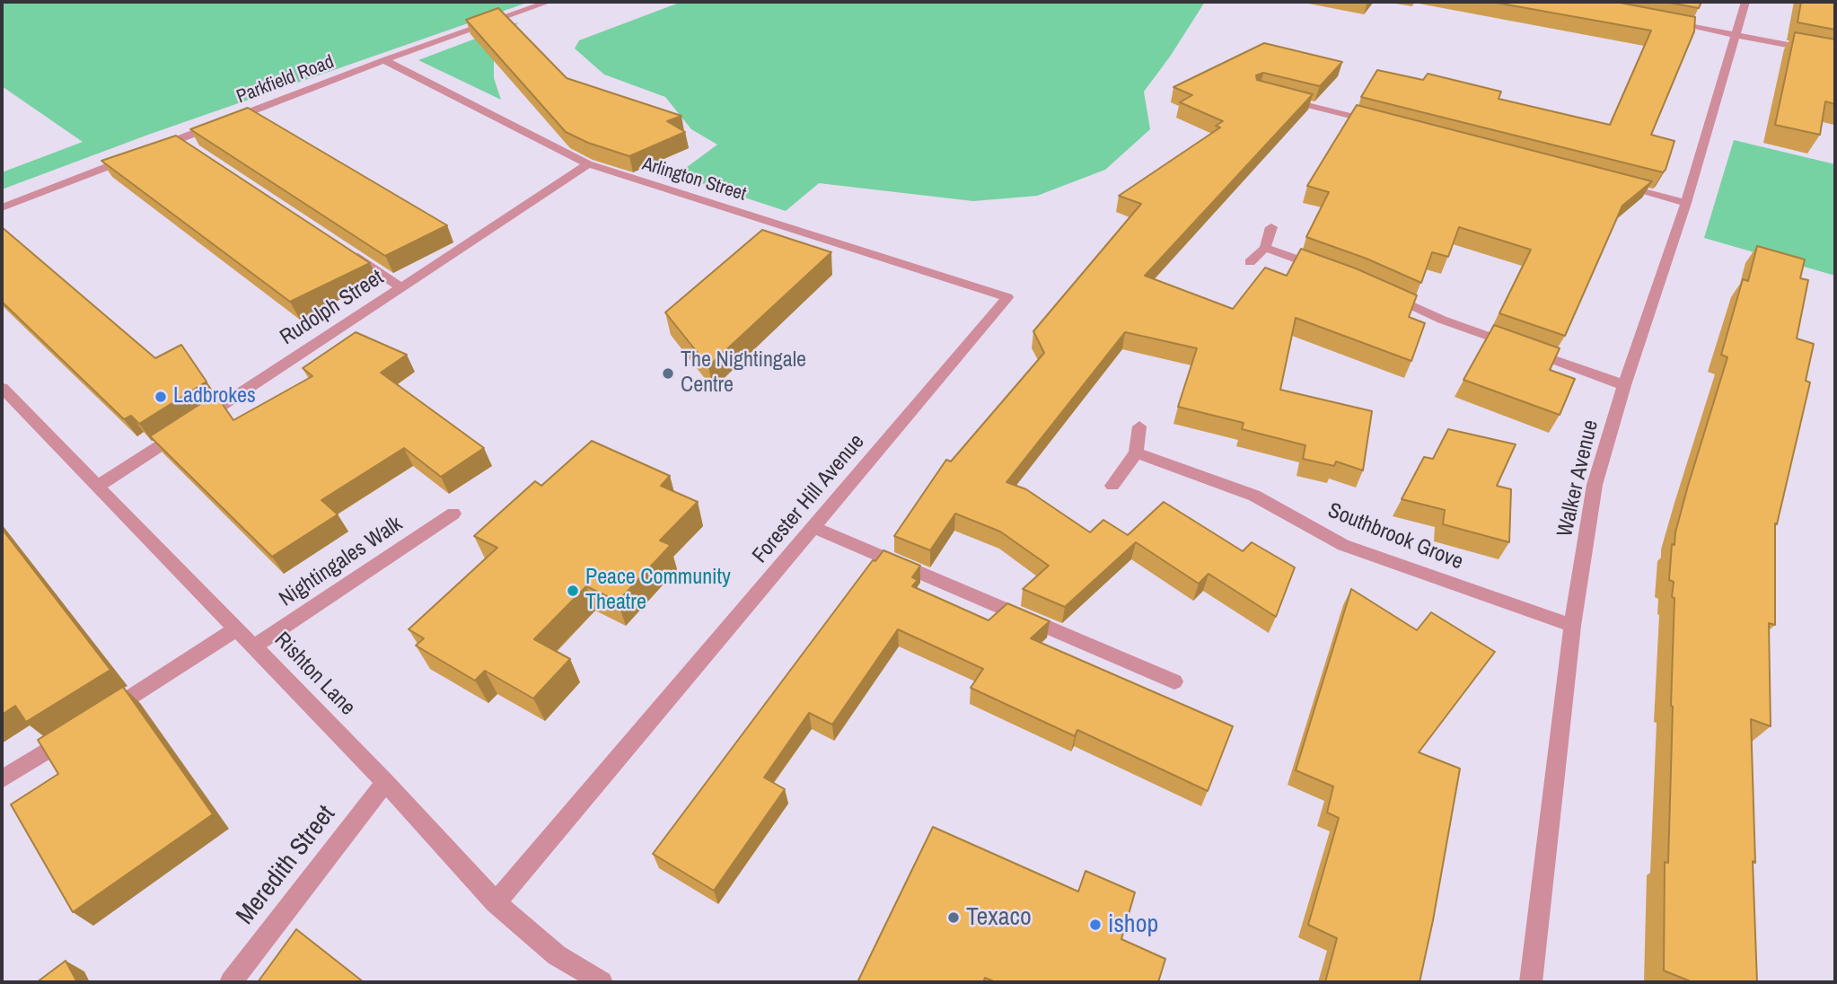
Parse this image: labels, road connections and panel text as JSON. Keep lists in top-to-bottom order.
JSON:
{
  "streets": {
    "street": [
      "Parkfield Road",
      "Arlington Street",
      "Rudolph Street",
      "Walker Avenue",
      "Forester Hill Avenue",
      "Southbrook Grove",
      "Nightingales Walk",
      "Rishton Lane",
      "Meredith Street"
    ]
  },
  "crossings": [
    ["Parkfield Road", "Arlington Street"],
    ["Arlington Street", "Rudolph Street"],
    ["Arlington Street", "Forester Hill Avenue"],
    ["Rudolph Street", "Rishton Lane"],
    ["Walker Avenue", "Southbrook Grove"],
    ["Forester Hill Avenue", "Rishton Lane"],
    ["Nightingales Walk", "Rishton Lane"],
    ["Rishton Lane", "Meredith Street"]
  ],
  "places": [
    "The Nightingale Centre",
    "Ladbrokes",
    "Peace Community Theatre",
    "Texaco",
    "ishop"
  ]
}
